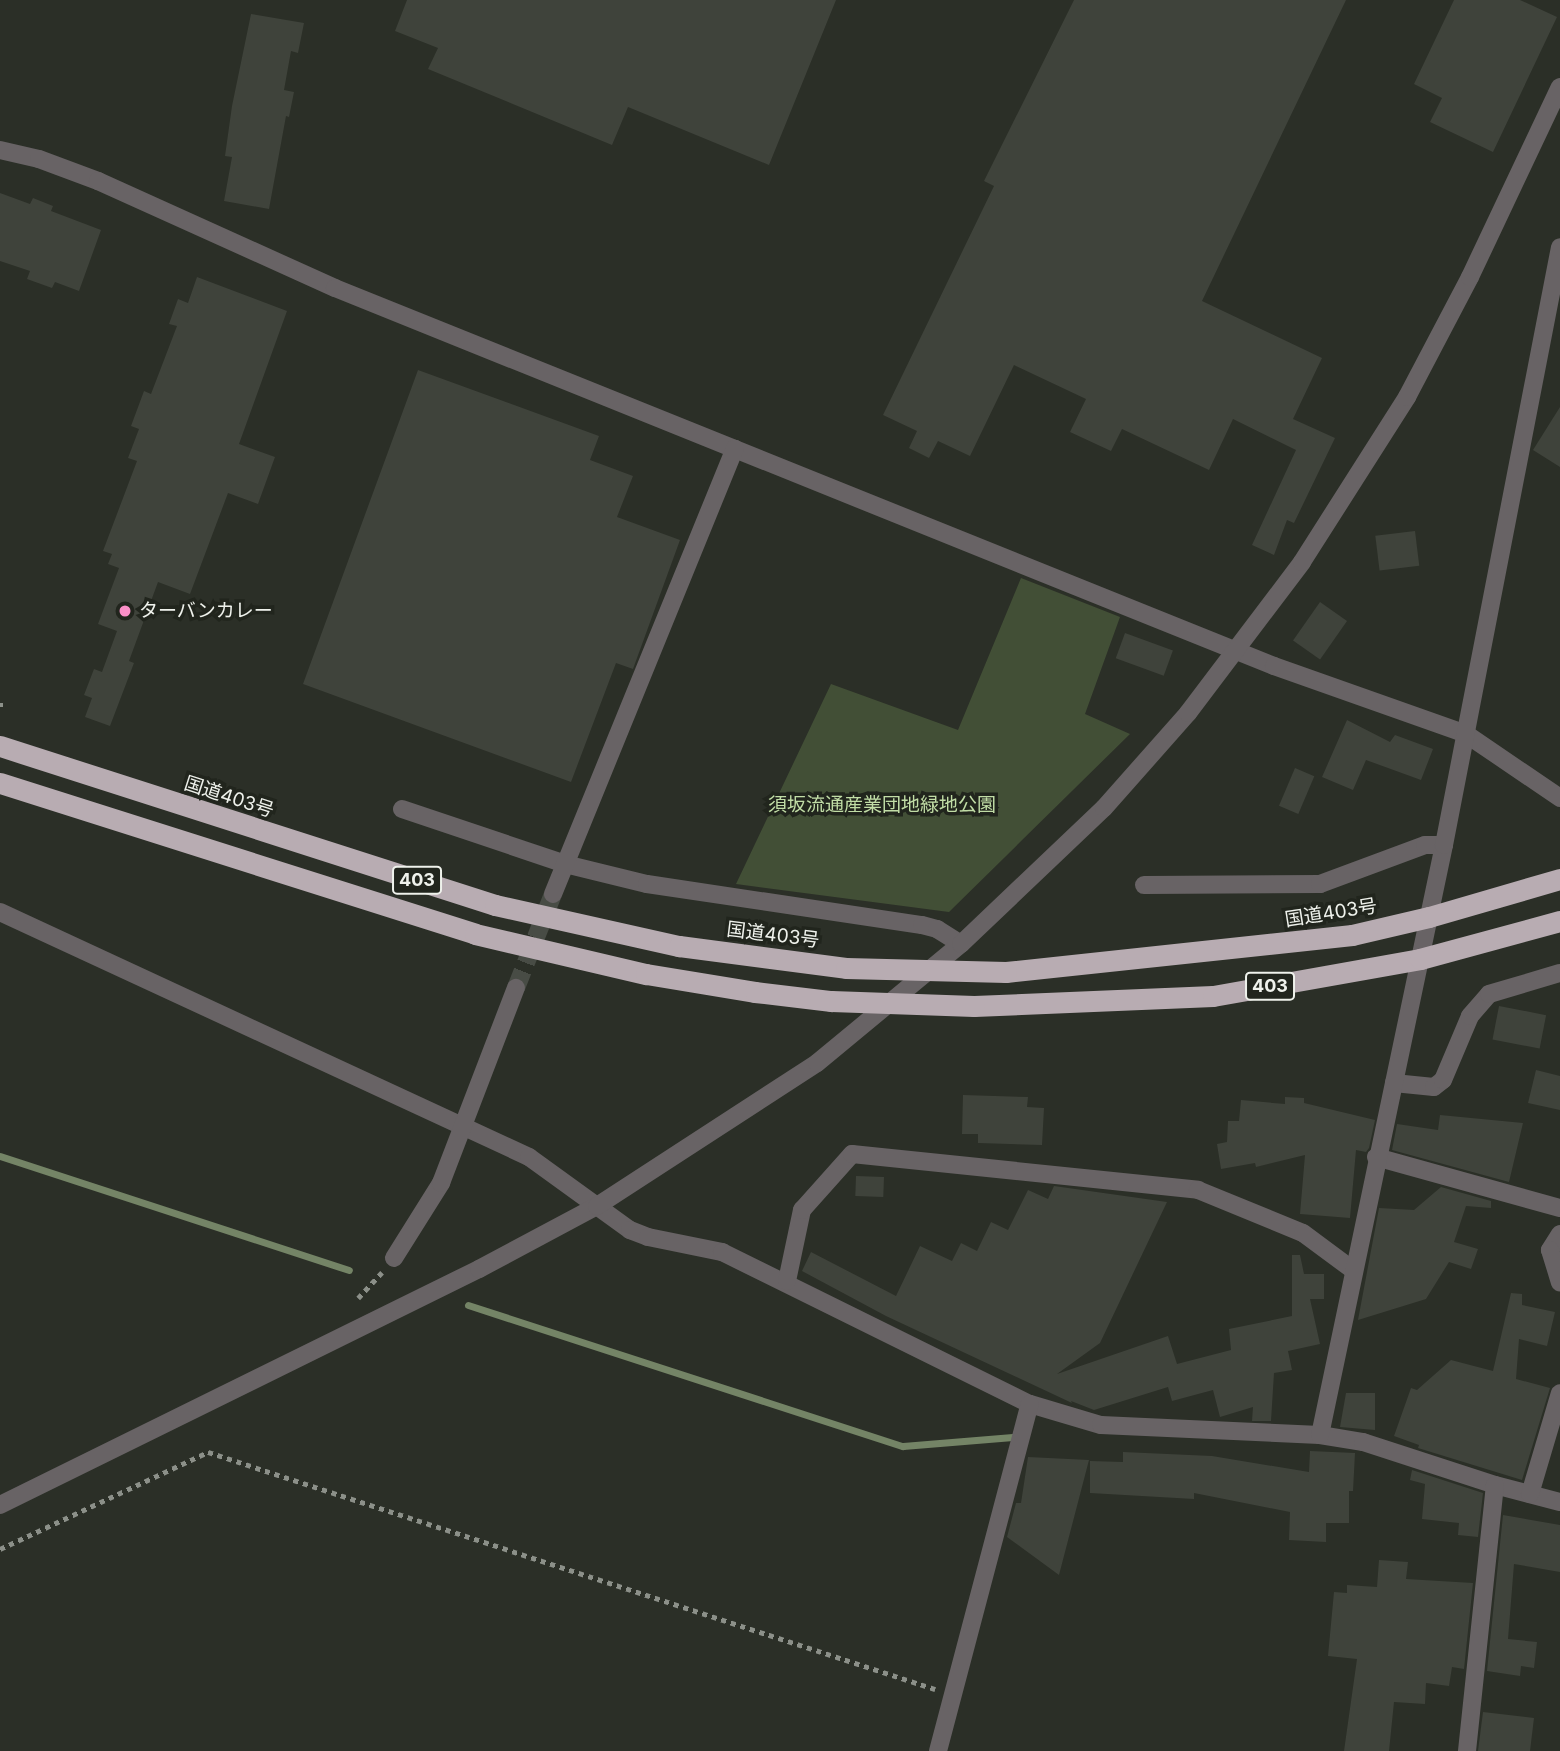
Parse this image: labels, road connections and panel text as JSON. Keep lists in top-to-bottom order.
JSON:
{
  "streets": {
    "highway": ["国道403号", "403"]
  },
  "parks": ["須坂流通産業団地緑地公園"],
  "places": ["ターバンカレー"]
}
